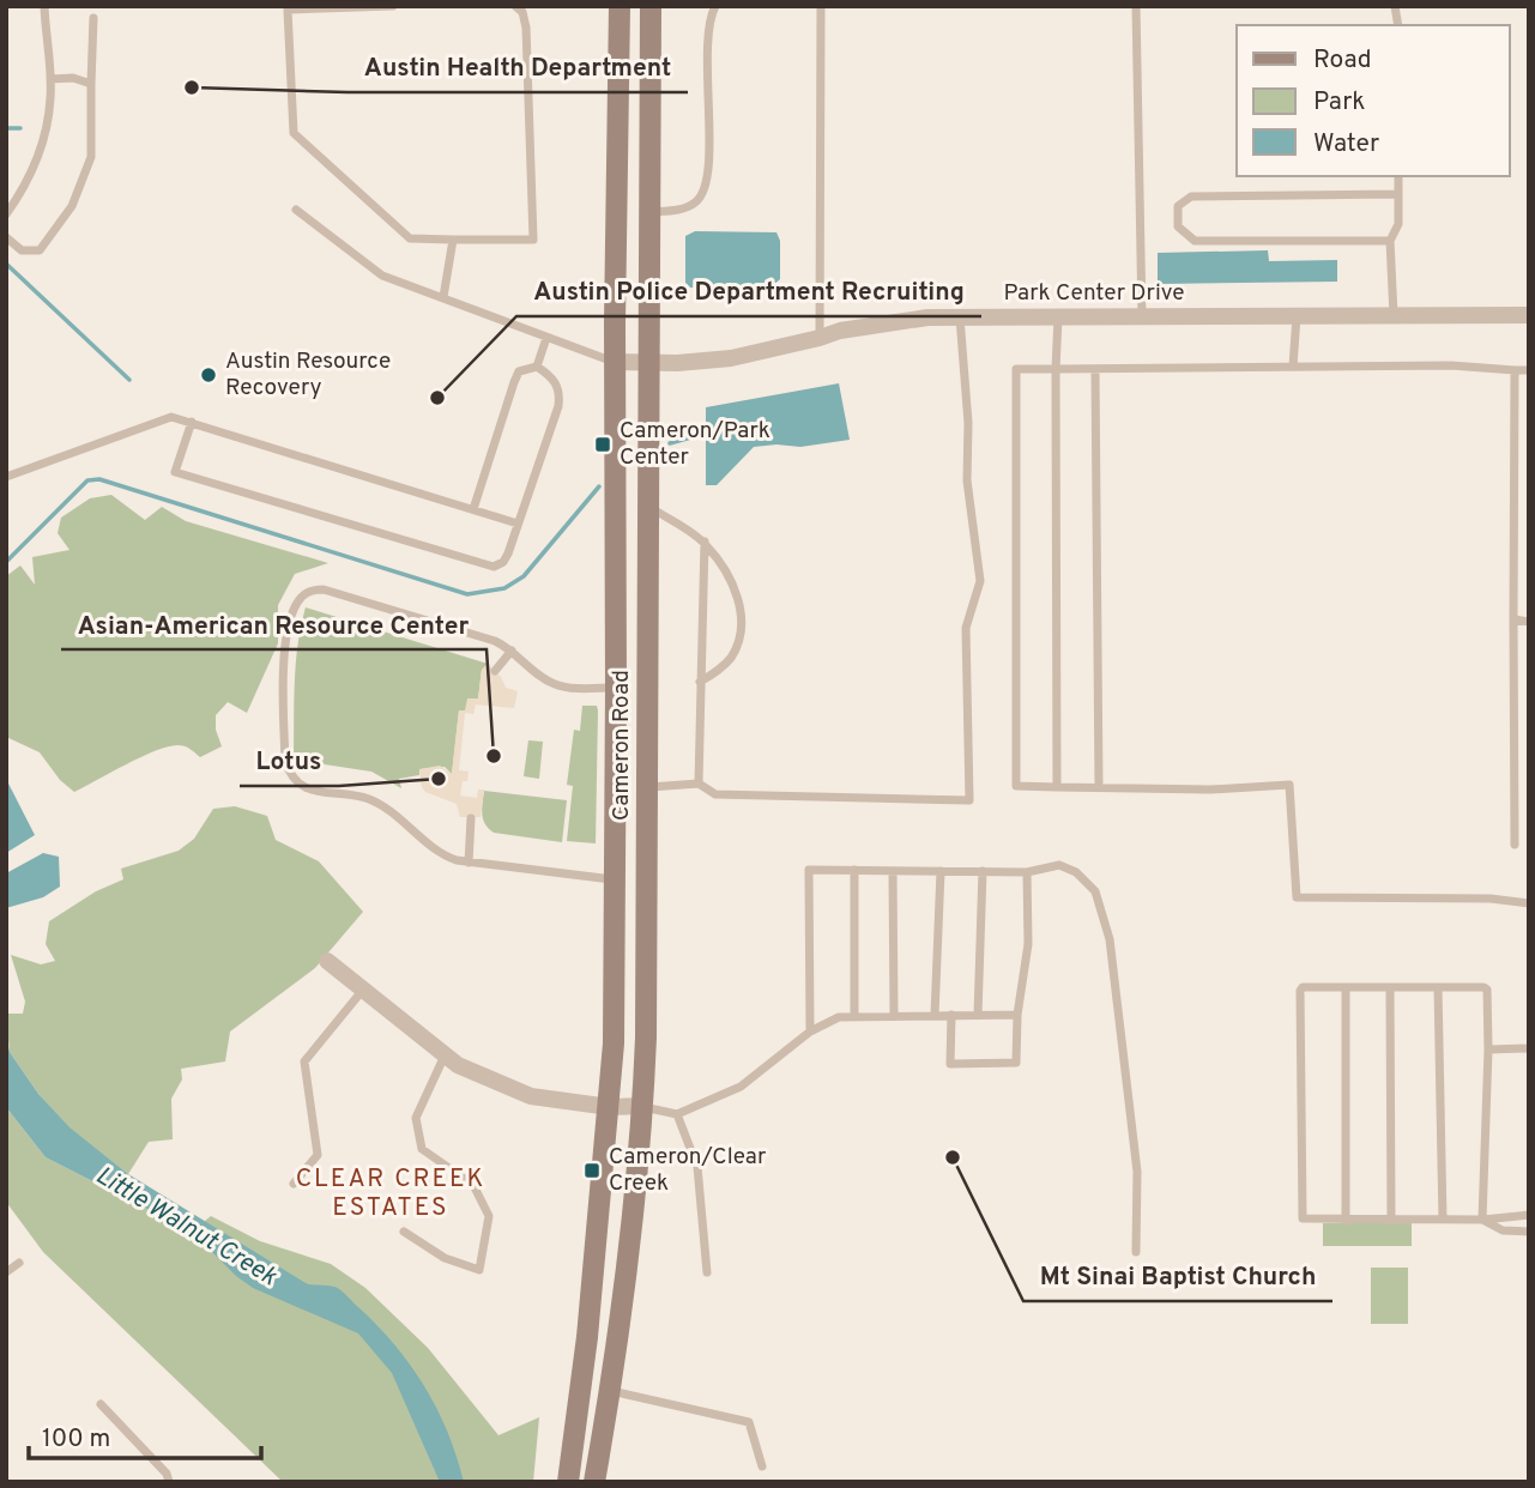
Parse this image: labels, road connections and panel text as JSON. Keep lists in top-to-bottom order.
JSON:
{
  "streets": {
    "main road": ["Cameron Road"],
    "street": ["Park Center Drive"]
  },
  "crossings": [
    ["Park Center Drive", "Cameron Road"]
  ],
  "districts": ["CLEAR CREEK ESTATES"],
  "water": ["Little Walnut Creek"],
  "places": {
    "other": [
      "Austin Health Department",
      "Austin Resource Recovery",
      "Austin Police Department Recruiting",
      "Asian-American Resource Center",
      "Lotus",
      "Mt Sinai Baptist Church"
    ],
    "transit": ["Cameron/Park Center", "Cameron/Clear Creek"]
  },
  "legend": ["Road", "Park", "Water"],
  "scale_bar": "100 m"
}
